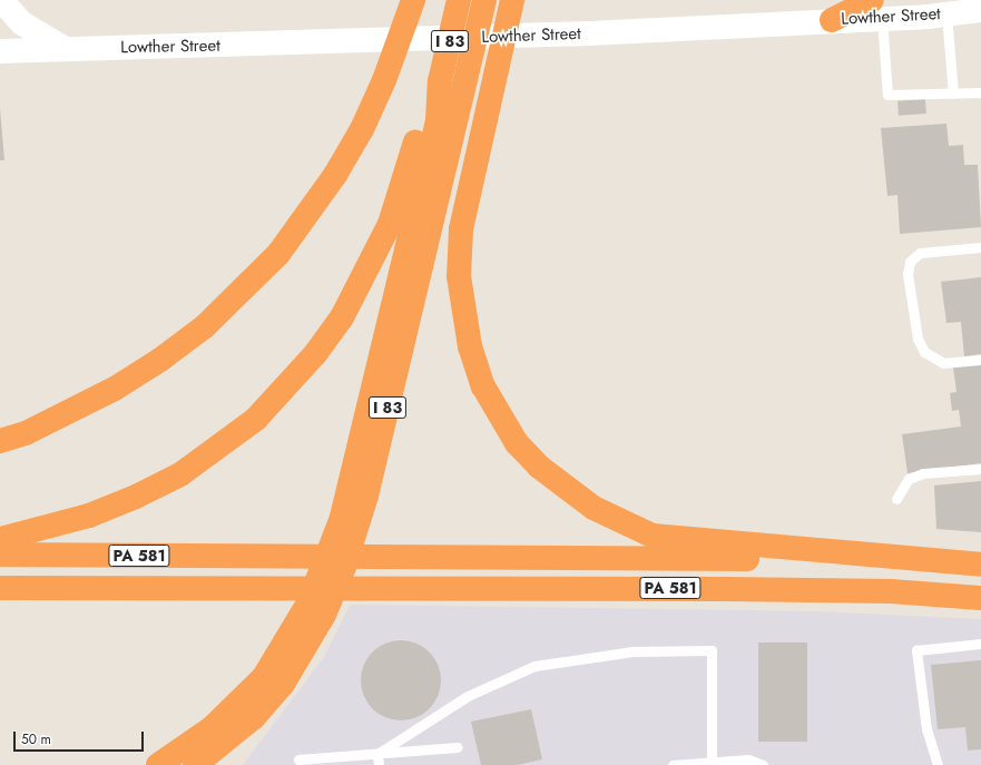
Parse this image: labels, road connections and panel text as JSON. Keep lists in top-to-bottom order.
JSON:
{
  "streets": {
    "highway": ["I 83", "PA 581"],
    "main road": ["Lowther Street"]
  },
  "scale_bar": "50 m"
}
